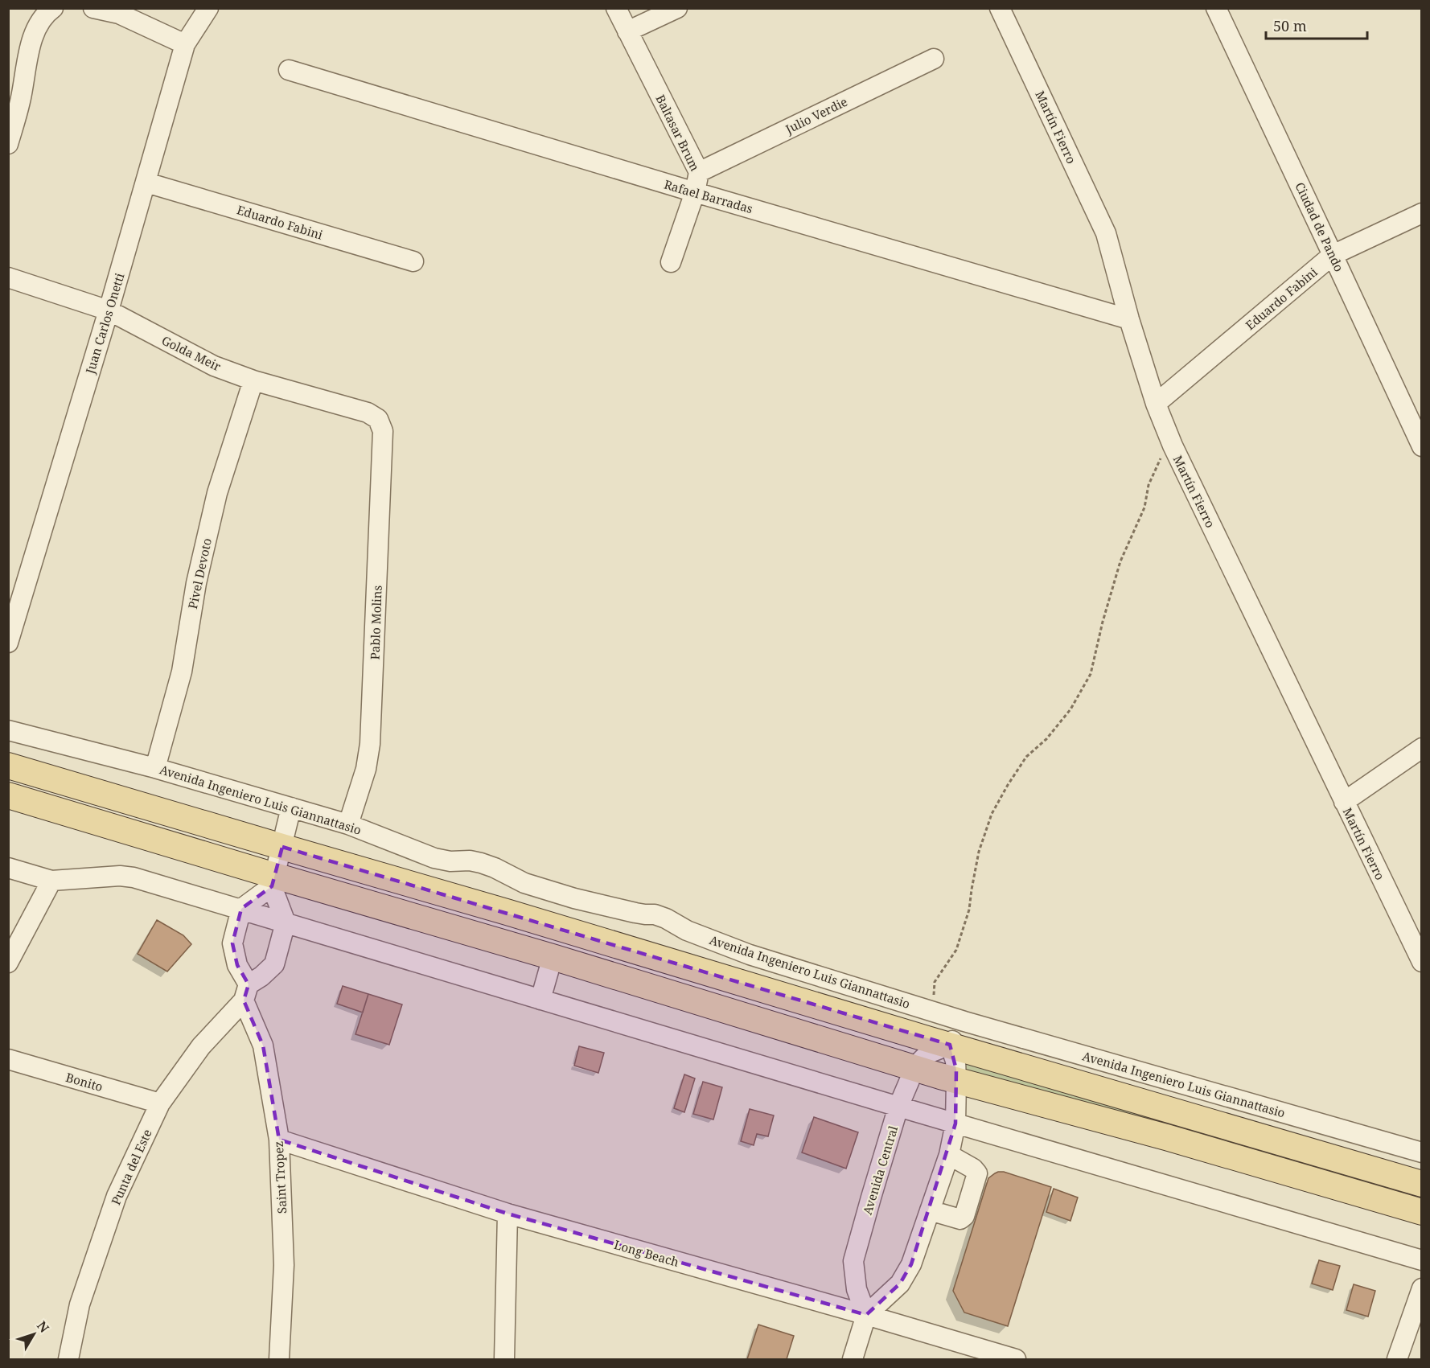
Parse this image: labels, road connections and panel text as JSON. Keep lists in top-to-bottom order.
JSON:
{
  "streets": {
    "street": [
      "Julio Verdie",
      "Martín Fierro",
      "Baltasar Brum",
      "Rafael Barradas",
      "Eduardo Fabini",
      "Ciudad de Pando",
      "Juan Carlos Onetti",
      "Golda Meir",
      "Pivel Devoto",
      "Pablo Molins",
      "Avenida Ingeniero Luis Giannattasio",
      "Bonito",
      "Punta del Este",
      "Avenida Central",
      "Saint Tropez",
      "Long Beach"
    ]
  },
  "crossings": [
    ["Julio Verdie", "Baltasar Brum"],
    ["Martín Fierro", "Rafael Barradas"],
    ["Martín Fierro", "Eduardo Fabini"],
    ["Baltasar Brum", "Rafael Barradas"],
    ["Eduardo Fabini", "Ciudad de Pando"],
    ["Eduardo Fabini", "Juan Carlos Onetti"],
    ["Juan Carlos Onetti", "Golda Meir"],
    ["Golda Meir", "Pivel Devoto"],
    ["Golda Meir", "Pablo Molins"],
    ["Pivel Devoto", "Avenida Ingeniero Luis Giannattasio"],
    ["Pablo Molins", "Avenida Ingeniero Luis Giannattasio"],
    ["Bonito", "Punta del Este"],
    ["Punta del Este", "Saint Tropez"],
    ["Avenida Central", "Long Beach"],
    ["Saint Tropez", "Long Beach"]
  ],
  "scale_bar": "50 m",
  "north": "top right"
}
